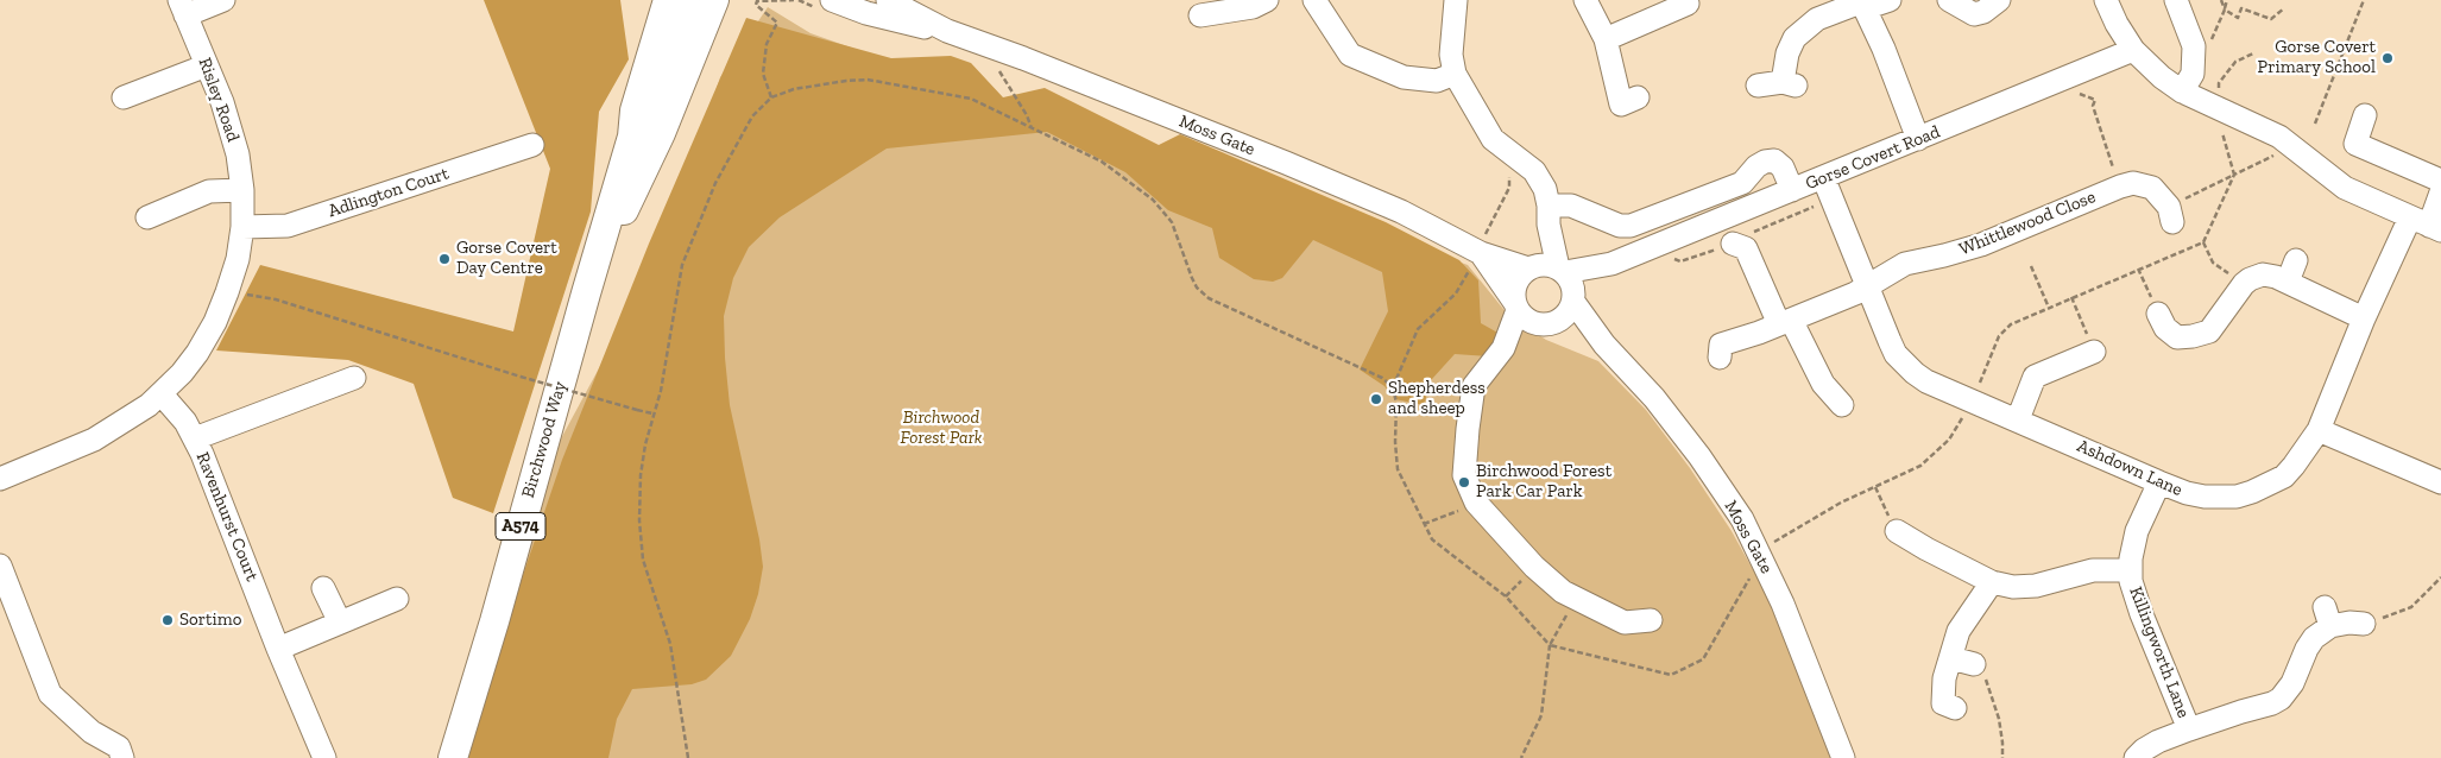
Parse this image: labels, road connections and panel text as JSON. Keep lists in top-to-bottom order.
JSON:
{
  "streets": {
    "main road": ["Birchwood Way", "A574"],
    "street": [
      "Risley Road",
      "Moss Gate",
      "Gorse Covert Road",
      "Adlington Court",
      "Whittlewood Close",
      "Ashdown Lane",
      "Ravenhurst Court",
      "Killingworth Lane"
    ]
  },
  "crossings": [
    ["Risley Road", "Adlington Court"],
    ["Risley Road", "Ravenhurst Court"],
    ["Moss Gate", "Gorse Covert Road"],
    ["Gorse Covert Road", "Ashdown Lane"],
    ["Whittlewood Close", "Ashdown Lane"],
    ["Birchwood Way", "A574"],
    ["Ashdown Lane", "Killingworth Lane"]
  ],
  "parks": ["Birchwood Forest Park"],
  "places": [
    "Gorse Covert Primary School",
    "Gorse Covert Day Centre",
    "Shepherdess and sheep",
    "Birchwood Forest Park Car Park",
    "Sortimo"
  ]
}
